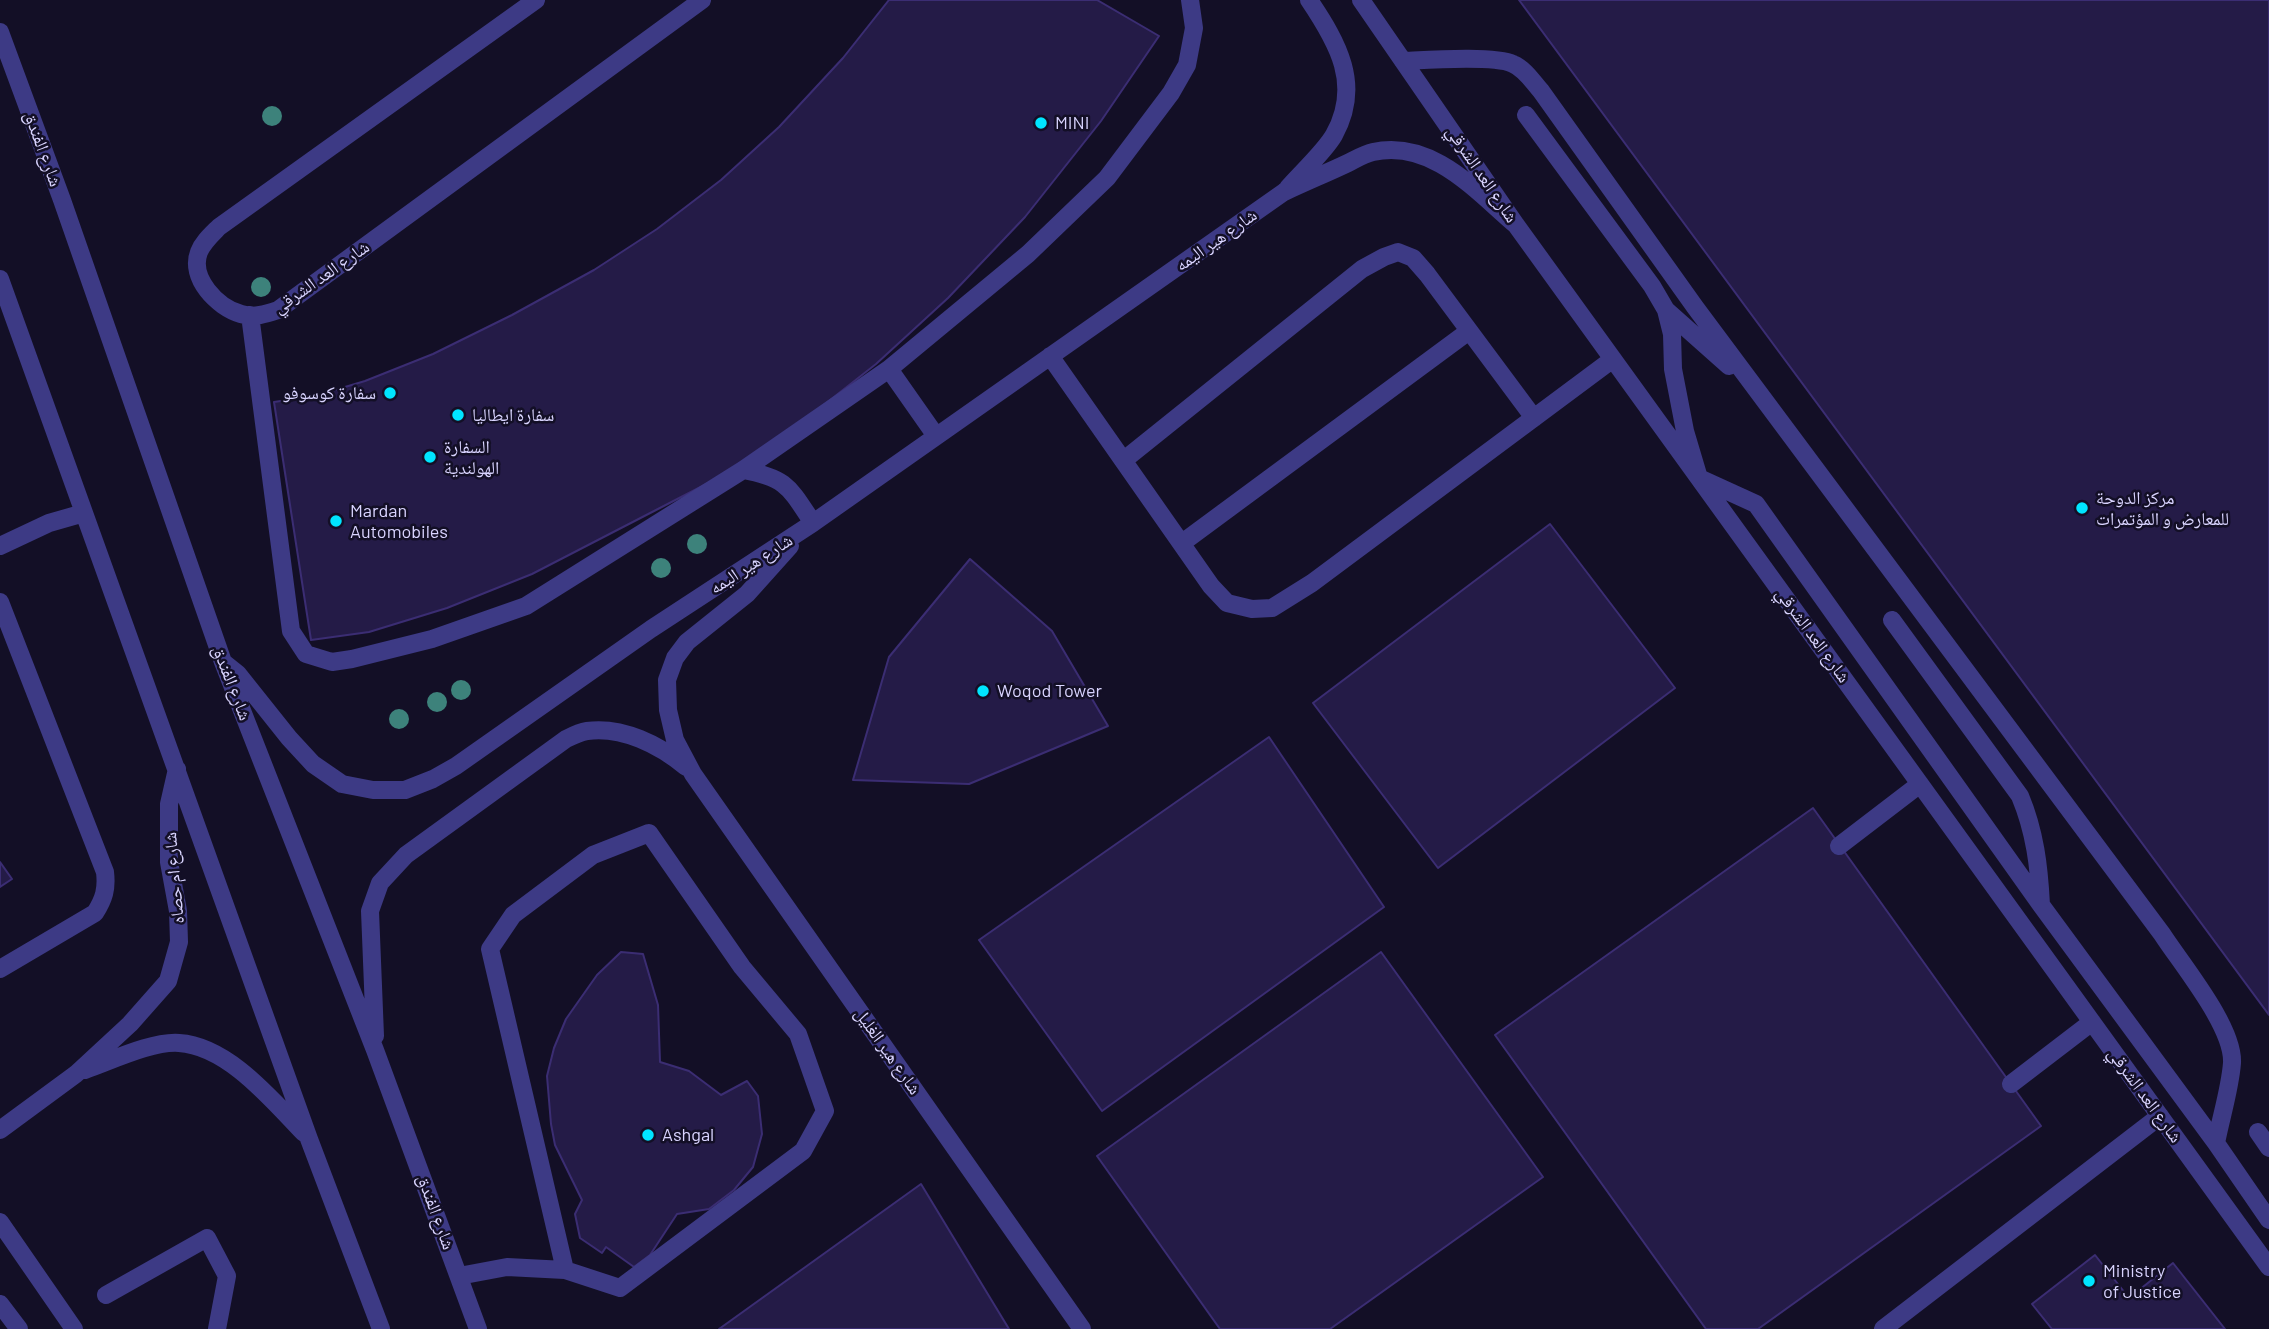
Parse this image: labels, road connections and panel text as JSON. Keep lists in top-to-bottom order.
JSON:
{
  "streets": {
    "street": [
      "شارع الفندق",
      "شارع العد الشرقي",
      "شارع هير اليمه",
      "شارع ام حصاه",
      "شارع هير الغليل"
    ]
  },
  "crossings": [
    ["شارع الفندق", "شارع هير اليمه"],
    ["شارع الفندق", "شارع هير الغليل"],
    ["شارع العد الشرقي", "شارع هير اليمه"],
    ["شارع هير اليمه", "شارع هير الغليل"]
  ],
  "places": [
    "MINI",
    "سفارة كوسوفو",
    "سفارة ايطاليا",
    "السفارة الهولندية",
    "مركز الدوحة للمعارض و المؤتمرات",
    "Mardan Automobiles",
    "Woqod Tower",
    "Ashgal",
    "Ministry of Justice"
  ]
}
